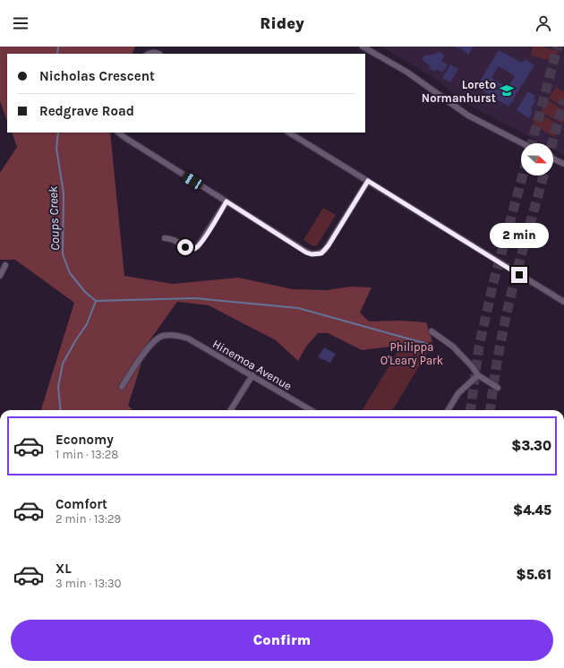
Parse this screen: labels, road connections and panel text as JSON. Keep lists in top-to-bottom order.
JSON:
{
  "streets": {
    "street": ["Hinemoa Avenue"]
  },
  "water": ["Coups Creek"],
  "parks": ["Philippa O'Leary Park"],
  "places": {
    "school or university": ["Loreto Normanhurst"]
  },
  "north": "right",
  "page": {
    "header": "Ridey",
    "banner": ["Nicholas Crescent", "Redgrave Road"],
    "bubble": "2 min",
    "list": [
      {
        "name": "Economy",
        "note": "1 min · 13:28",
        "value": "$3.30"
      },
      {
        "name": "Comfort",
        "note": "2 min · 13:29",
        "value": "$4.45"
      },
      {
        "name": "XL",
        "note": "3 min · 13:30",
        "value": "$5.61"
      }
    ],
    "buttons": "Confirm"
  }
}
